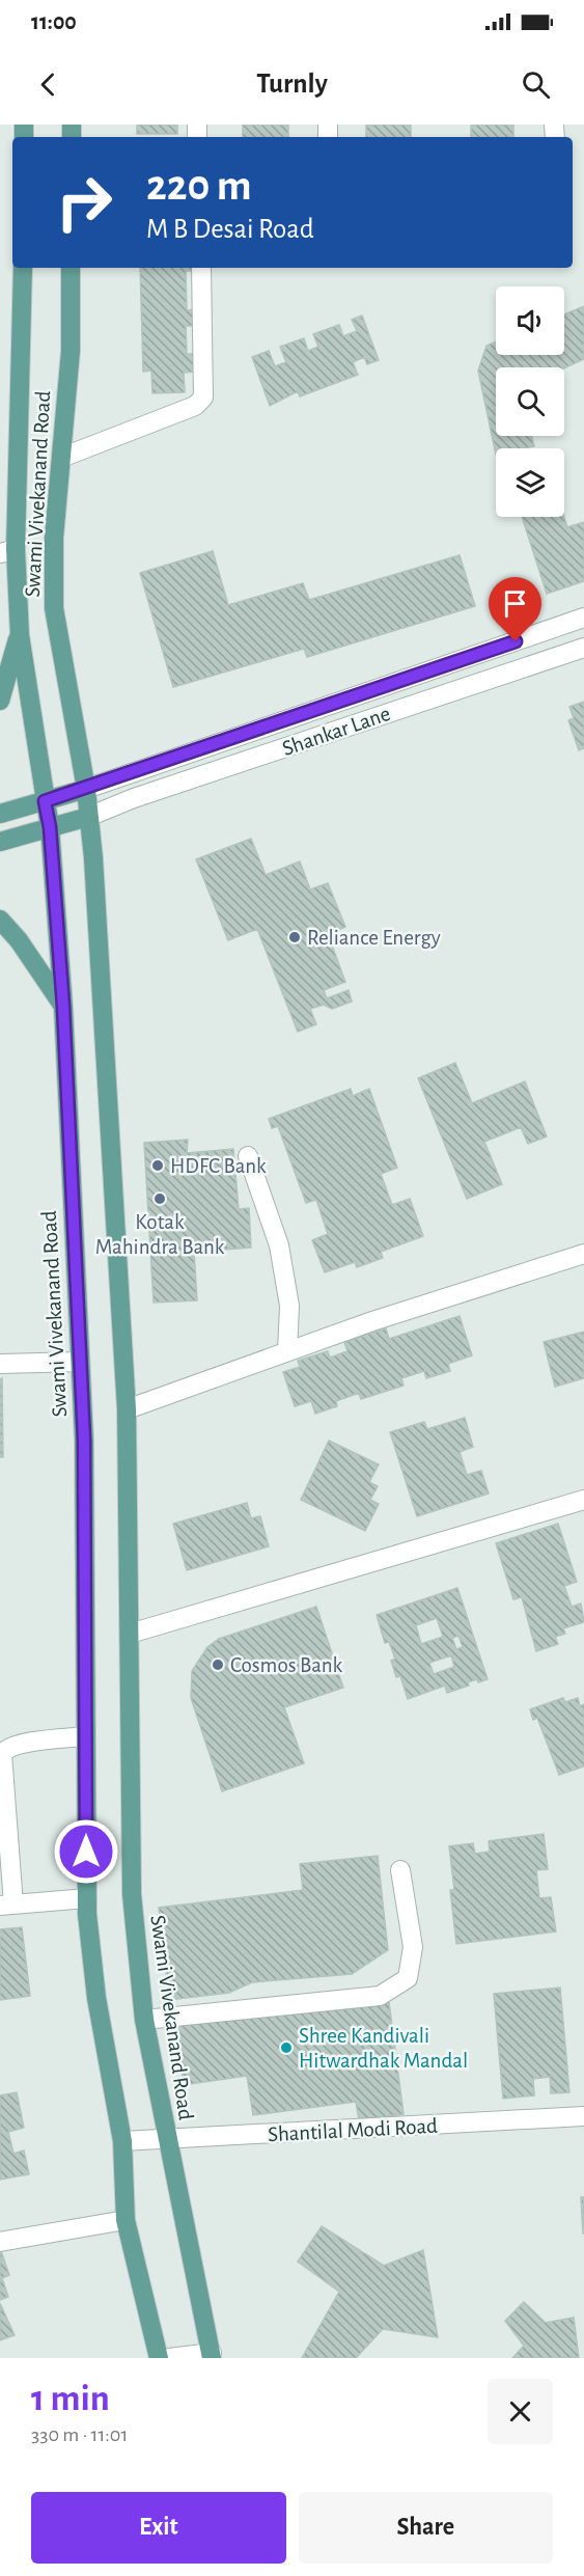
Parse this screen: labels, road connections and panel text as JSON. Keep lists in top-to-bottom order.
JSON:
{
  "streets": {
    "main road": ["Swami Vivekanand Road"],
    "street": ["Shankar Lane", "Shantilal Modi Road"]
  },
  "crossings": [
    ["Swami Vivekanand Road", "Shankar Lane"],
    ["Swami Vivekanand Road", "Shantilal Modi Road"]
  ],
  "places": [
    "Reliance Energy",
    "HDFC Bank",
    "Kotak Mahindra Bank",
    "Cosmos Bank",
    "Shree Kandivali Hitwardhak Mandal"
  ],
  "page": {
    "status": "11:00",
    "header": "Turnly",
    "turn": ["220 m", "M B Desai Road"],
    "heading": ["1 min", "330 m · 11:01"],
    "buttons": ["Exit", "Share"]
  }
}
